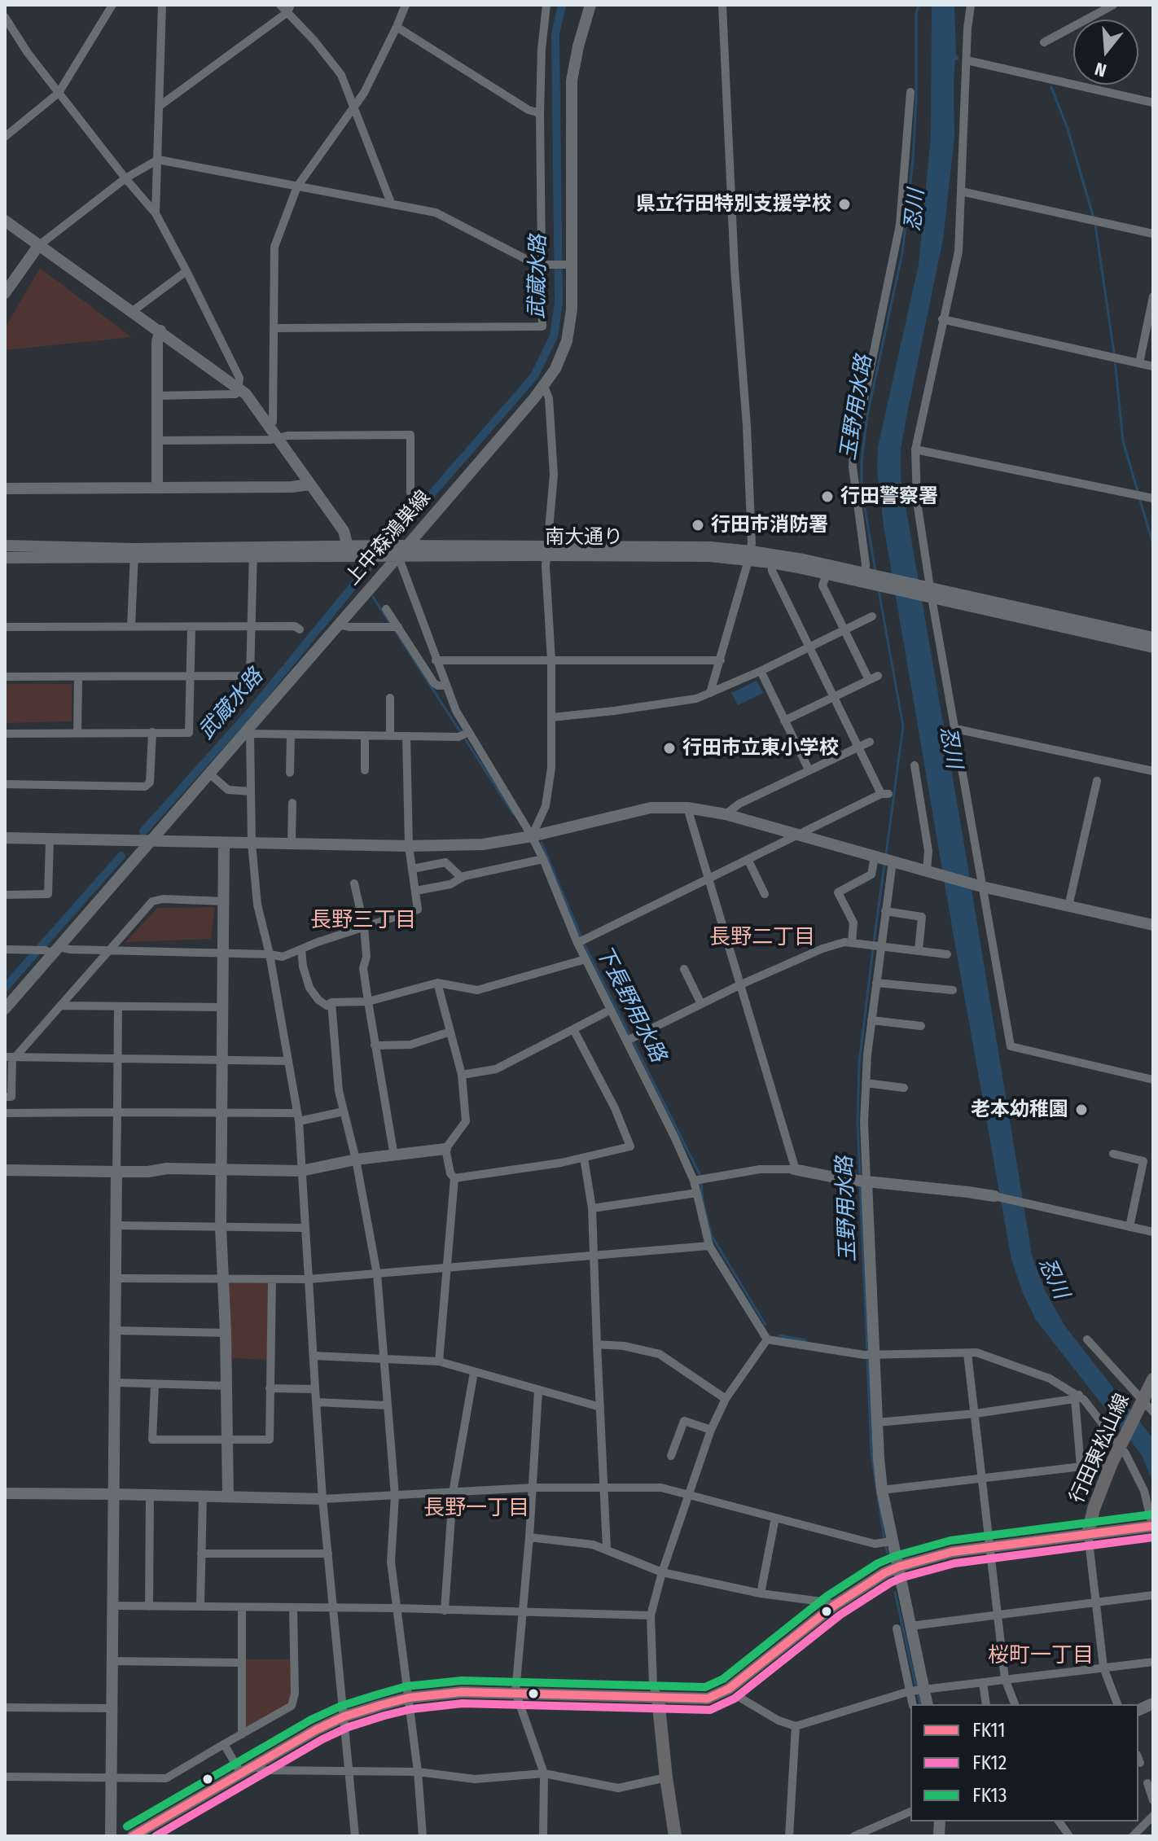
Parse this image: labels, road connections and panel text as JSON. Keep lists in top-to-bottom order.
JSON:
{
  "streets": {
    "main road": ["行田東松山線"],
    "street": ["南大通り", "上中森鴻巣線"]
  },
  "crossings": [
    ["南大通り", "上中森鴻巣線"]
  ],
  "districts": [
    "長野三丁目",
    "長野二丁目",
    "長野一丁目",
    "桜町一丁目"
  ],
  "water": [
    "忍川",
    "武蔵水路",
    "玉野用水路",
    "下長野用水路"
  ],
  "places": [
    "県立行田特別支援学校",
    "行田警察署",
    "行田市消防署",
    "行田市立東小学校",
    "老本幼稚園"
  ],
  "lines": ["transit line FK13", "transit line FK11", "transit line FK12"],
  "legend": ["FK11", "FK12", "FK13"],
  "north": "bottom"
}
